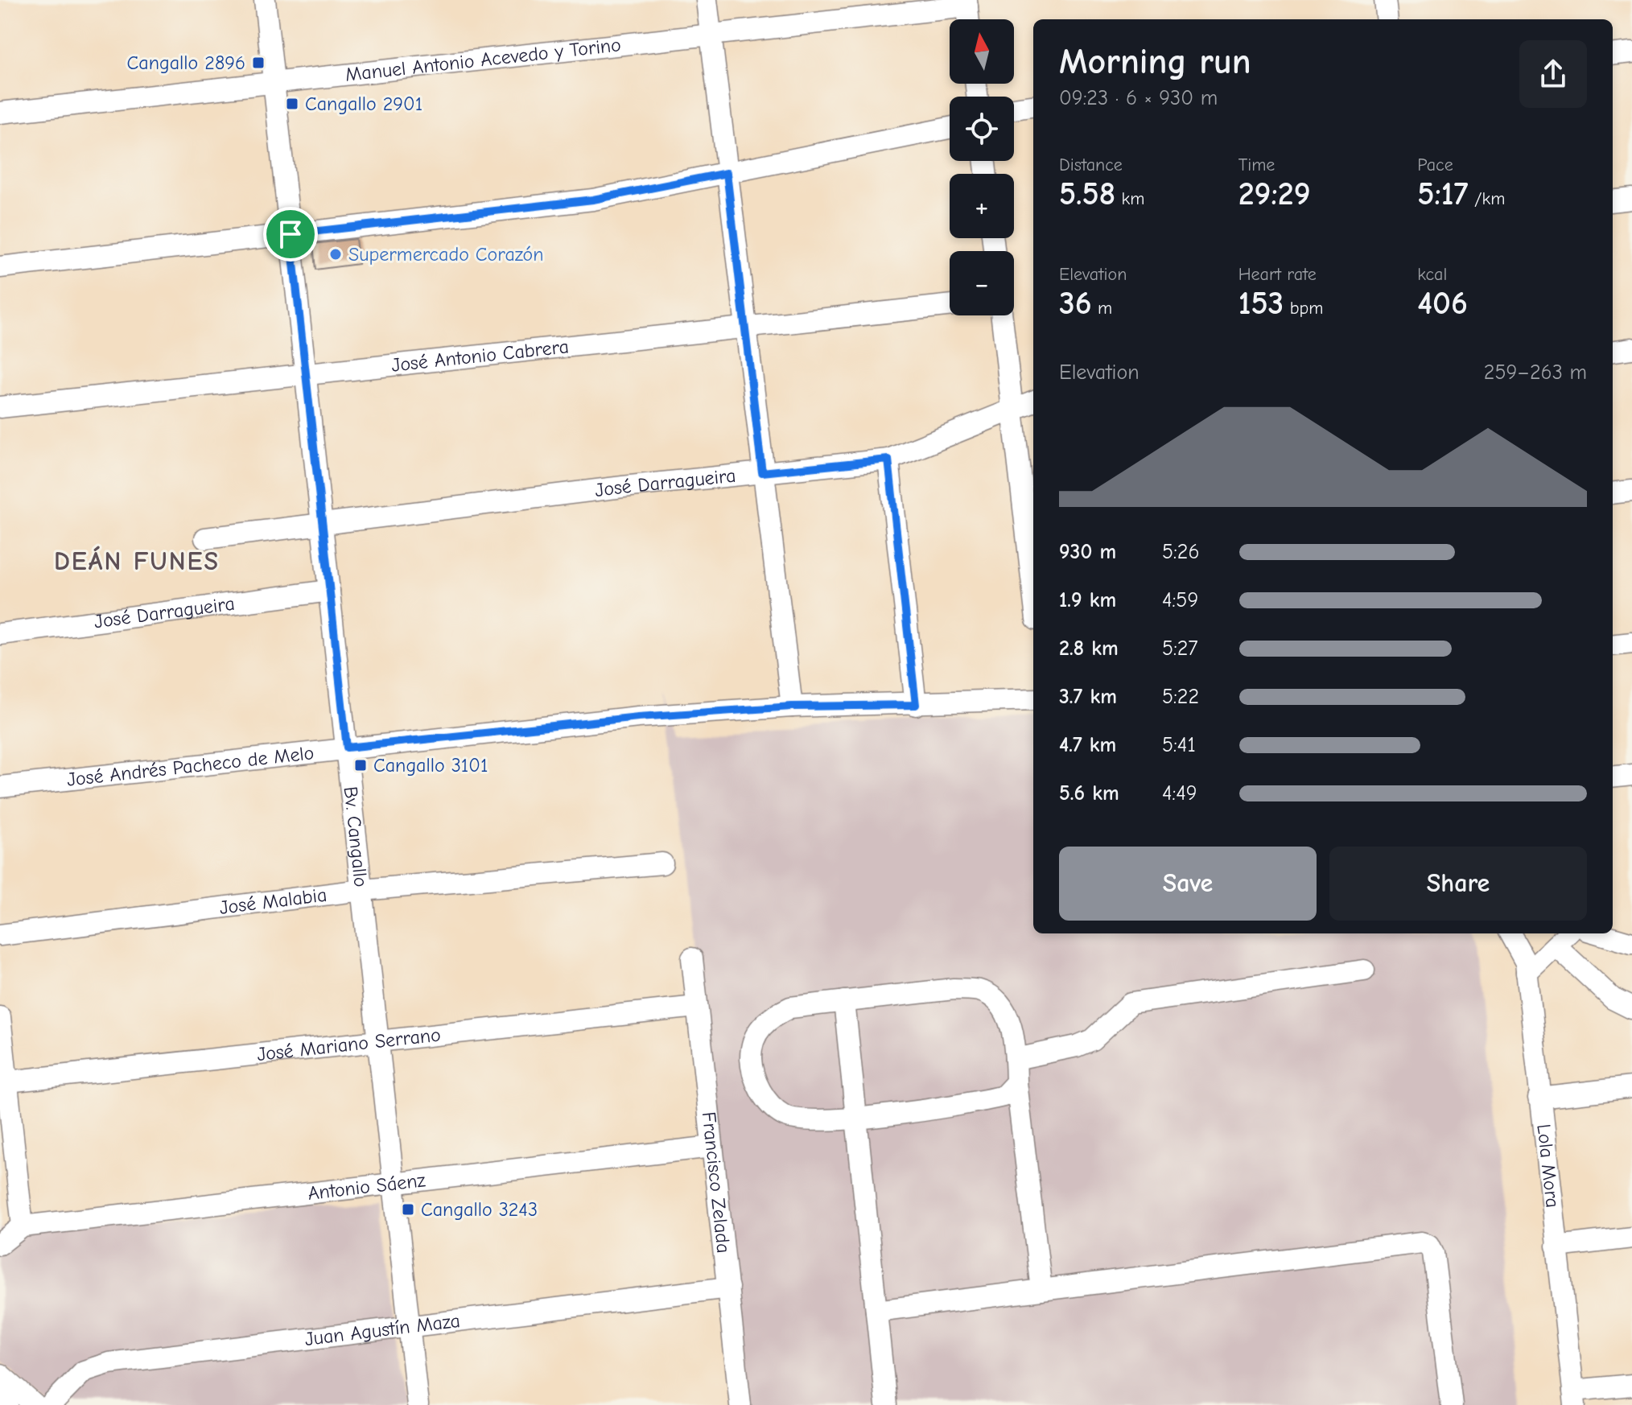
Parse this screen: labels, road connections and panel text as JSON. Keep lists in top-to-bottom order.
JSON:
{
  "streets": {
    "street": [
      "Manuel Antonio Acevedo y Torino",
      "José Antonio Cabrera",
      "José Darragueira",
      "José Andrés Pacheco de Melo",
      "Bv. Cangallo",
      "José Malabia",
      "José Mariano Serrano",
      "Lola Mora",
      "Francisco Zelada",
      "Antonio Sáenz",
      "Juan Agustín Maza"
    ]
  },
  "crossings": [
    ["Manuel Antonio Acevedo y Torino", "Bv. Cangallo"],
    ["José Antonio Cabrera", "Bv. Cangallo"],
    ["José Darragueira", "Bv. Cangallo"],
    ["José Andrés Pacheco de Melo", "Bv. Cangallo"],
    ["Bv. Cangallo", "José Malabia"],
    ["Bv. Cangallo", "José Mariano Serrano"],
    ["Bv. Cangallo", "Antonio Sáenz"],
    ["Bv. Cangallo", "Juan Agustín Maza"],
    ["José Mariano Serrano", "Francisco Zelada"],
    ["Francisco Zelada", "Antonio Sáenz"],
    ["Francisco Zelada", "Juan Agustín Maza"]
  ],
  "districts": ["DEÁN FUNES"],
  "places": {
    "transit": [
      "Cangallo 2896",
      "Cangallo 2901",
      "Cangallo 3101",
      "Cangallo 3243"
    ],
    "other": ["Supermercado Corazón"]
  },
  "north": "top",
  "page": {
    "map_buttons": ["+", "−"],
    "heading": ["Morning run", "09:23 · 6 × 930 m"],
    "stats": [
      ["Distance", "5.58 km"],
      ["Time", "29:29"],
      ["Pace", "5:17 /km"],
      ["Elevation", "36 m"],
      ["Heart rate", "153 bpm"],
      ["kcal", "406"]
    ],
    "chart": ["Elevation", "259–263 m"],
    "list": [
      {
        "name": "930 m",
        "note": "5:26"
      },
      {
        "name": "1.9 km",
        "note": "4:59"
      },
      {
        "name": "2.8 km",
        "note": "5:27"
      },
      {
        "name": "3.7 km",
        "note": "5:22"
      },
      {
        "name": "4.7 km",
        "note": "5:41"
      },
      {
        "name": "5.6 km",
        "note": "4:49"
      }
    ],
    "buttons": ["Save", "Share"]
  }
}
